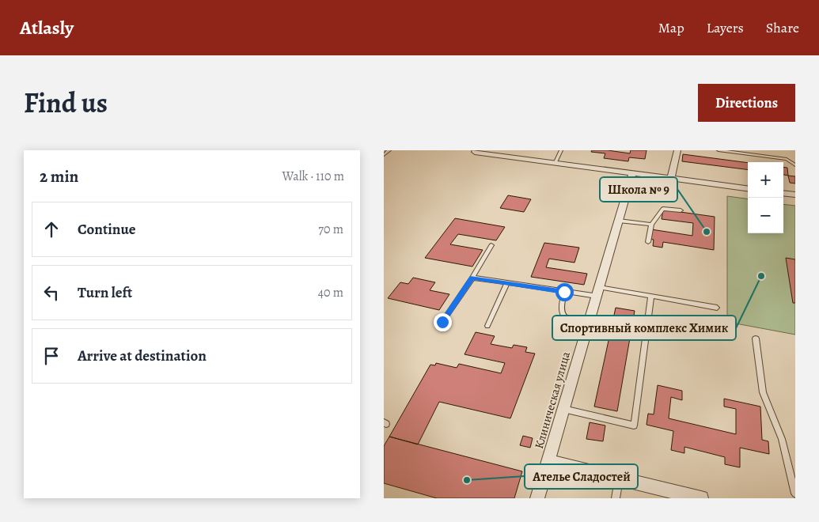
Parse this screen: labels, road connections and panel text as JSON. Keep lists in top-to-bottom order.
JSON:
{
  "streets": {
    "street": ["Клиническая улица"]
  },
  "places": ["Школа № 9", "Спортивный комплекс Химик", "Ателье Сладостей"],
  "page": {
    "header": "Atlasly",
    "nav": ["Map", "Layers", "Share"],
    "title": "Find us",
    "buttons": "Directions",
    "heading": ["2 min", "Walk · 110 m"],
    "map_buttons": ["+", "−"],
    "list": [
      ["Continue", "70 m"],
      ["Turn left", "40 m"],
      "Arrive at destination"
    ]
  }
}
